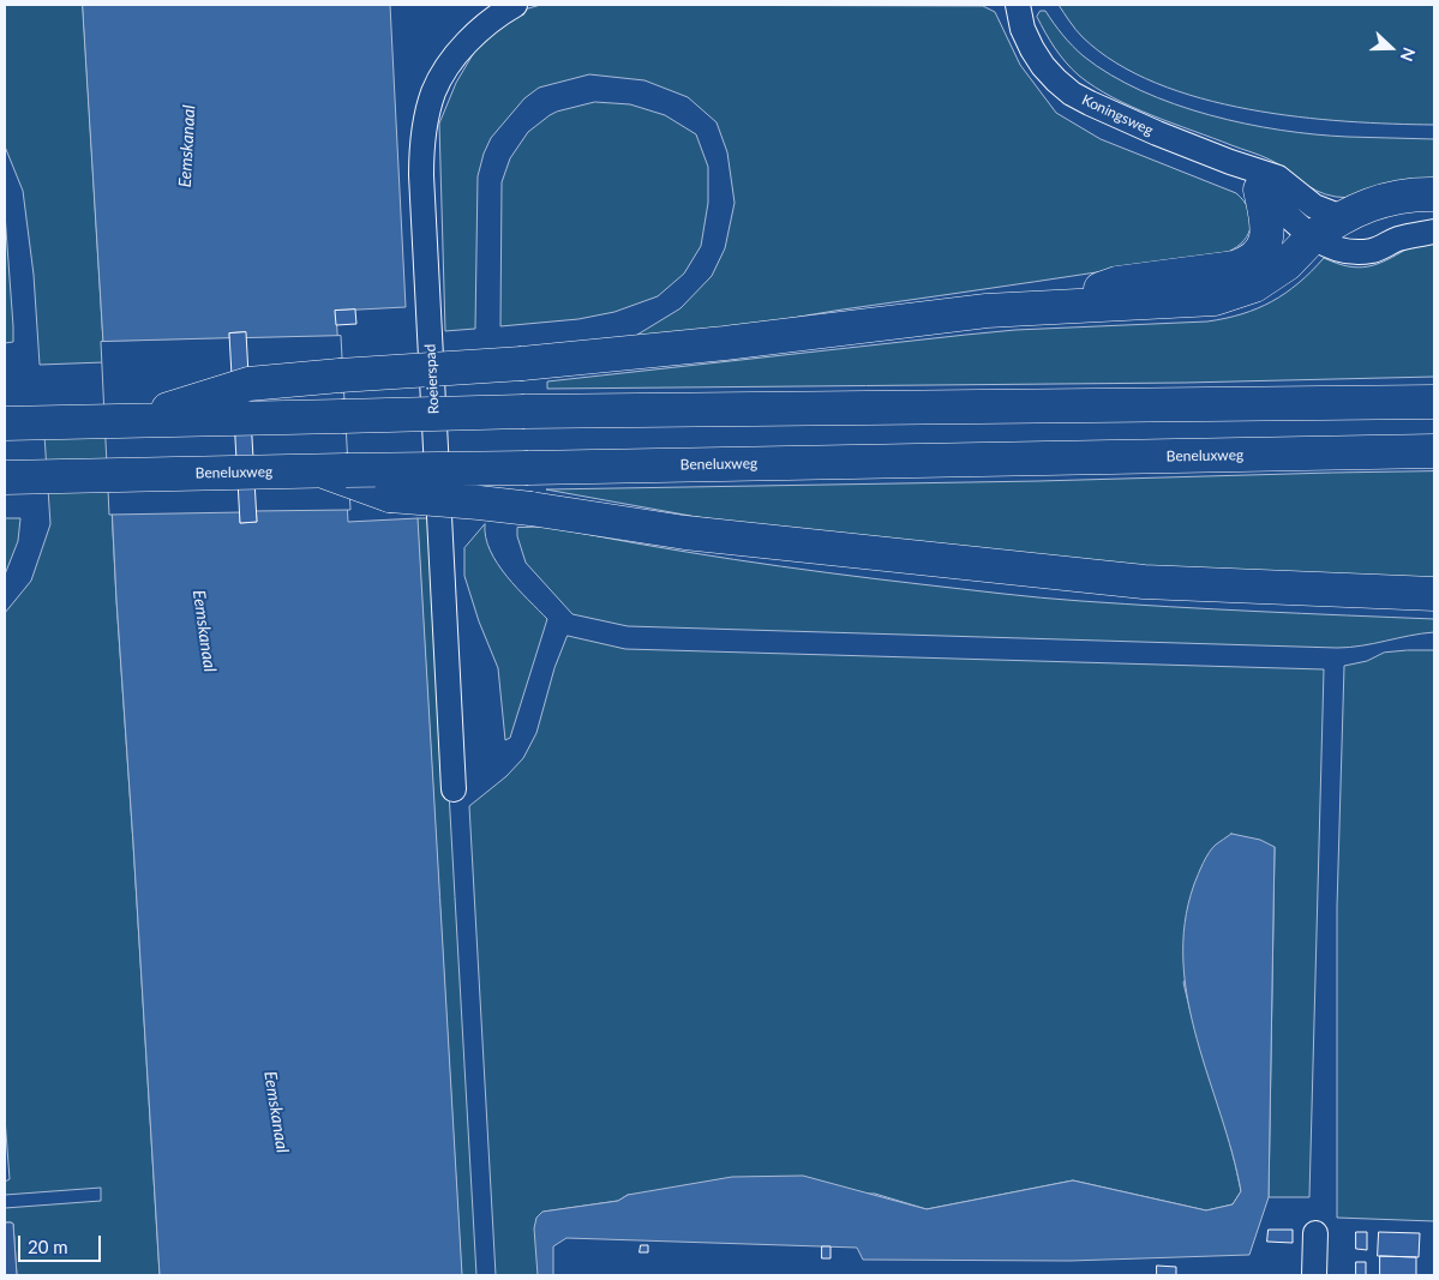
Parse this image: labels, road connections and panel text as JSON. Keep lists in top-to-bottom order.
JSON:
{
  "streets": {
    "main road": ["Beneluxweg"],
    "street": ["Koningsweg", "Roeierspad"]
  },
  "water": ["Eemskanaal"],
  "scale_bar": "20 m",
  "north": "right"
}
